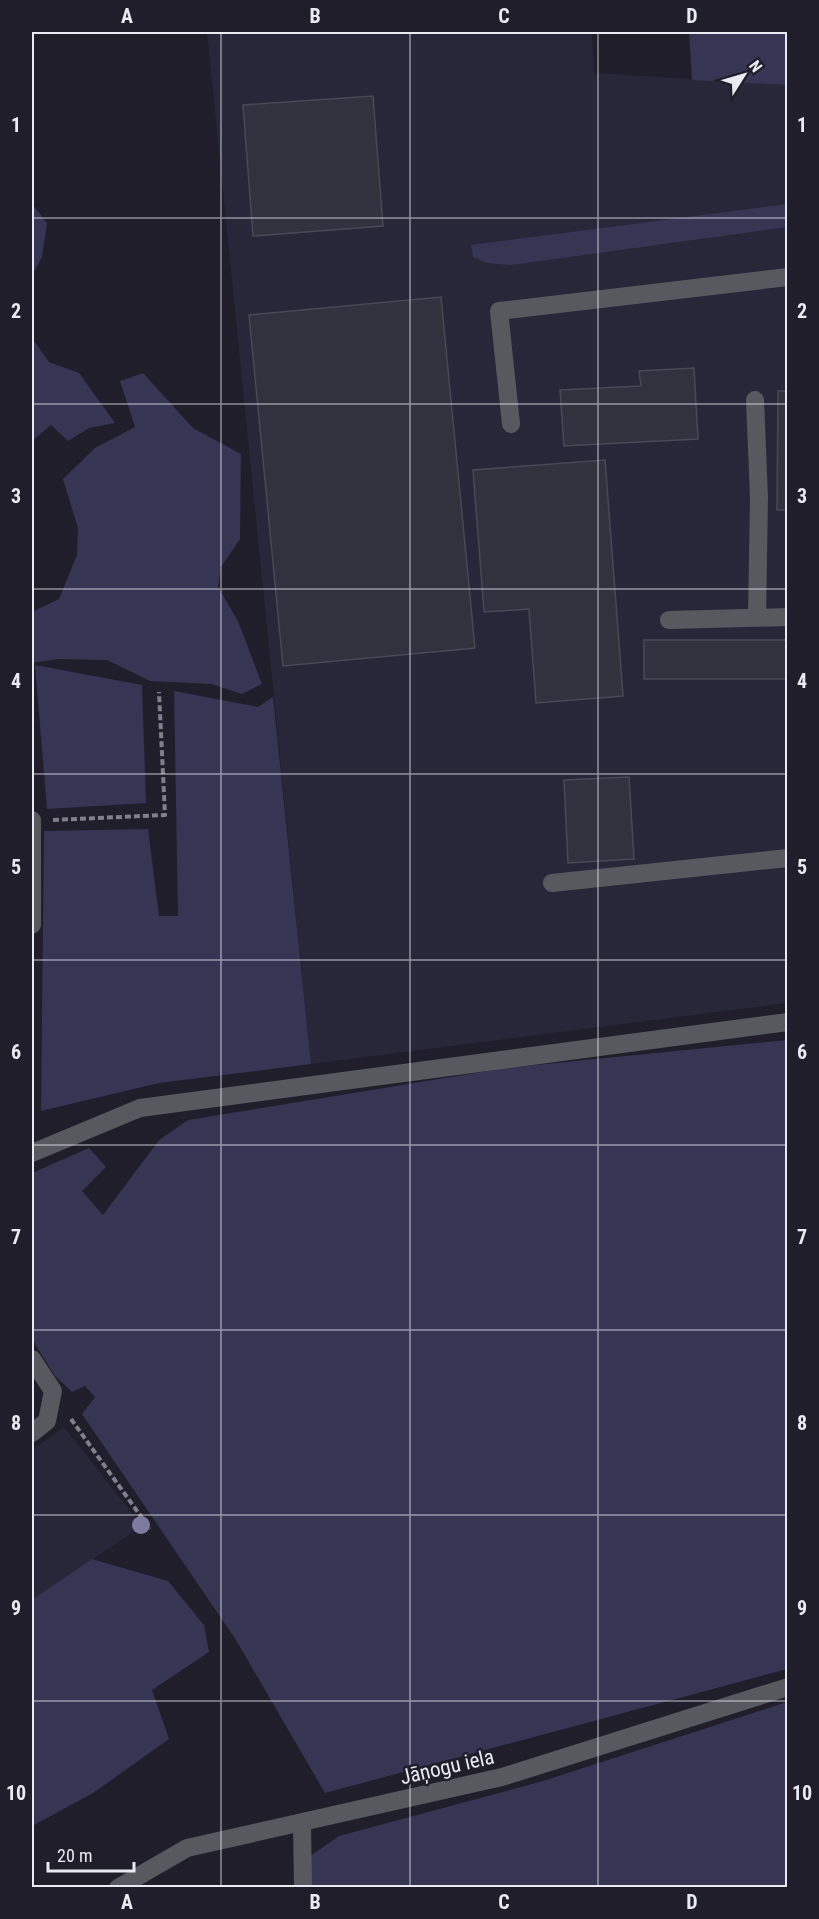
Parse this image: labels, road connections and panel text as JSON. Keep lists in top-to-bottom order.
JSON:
{
  "streets": {
    "street": ["Jāņogu iela"]
  },
  "scale_bar": "20 m",
  "north": "top right",
  "grid": {
    "columns": [
      "A",
      "B",
      "C",
      "D"
    ],
    "rows": [
      "1",
      "2",
      "3",
      "4",
      "5",
      "6",
      "7",
      "8",
      "9",
      "10"
    ]
  }
}
